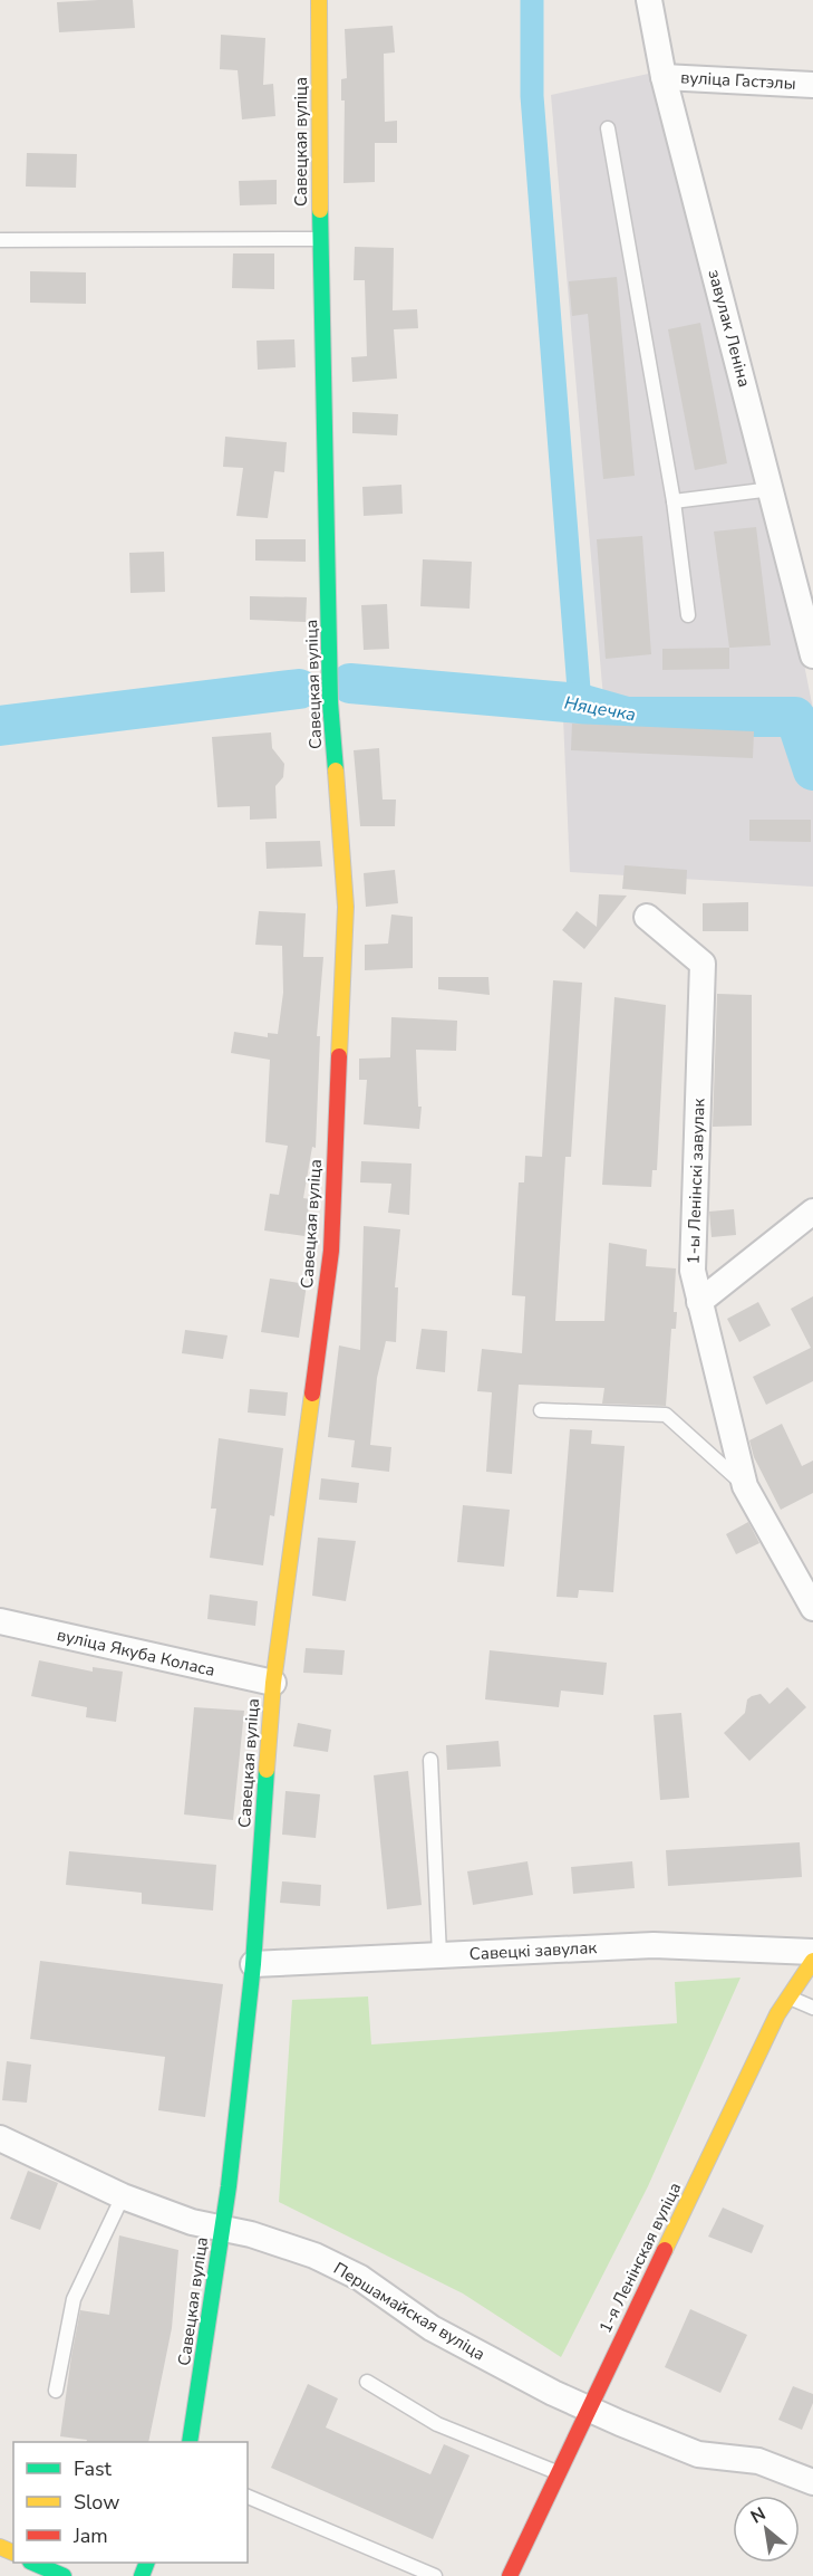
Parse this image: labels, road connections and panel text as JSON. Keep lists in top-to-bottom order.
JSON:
{
  "streets": {
    "street": [
      "вуліца Гастэлы",
      "Савецкая вуліца",
      "завулак Леніна",
      "1-ы Ленінскі завулак",
      "вуліца Якуба Коласа",
      "Савецкі завулак",
      "1-я Ленінская вуліца",
      "Першамайская вуліца"
    ]
  },
  "crossings": [
    ["вуліца Гастэлы", "завулак Леніна"],
    ["Савецкая вуліца", "вуліца Якуба Коласа"],
    ["Савецкая вуліца", "Савецкі завулак"],
    ["Савецкая вуліца", "Першамайская вуліца"],
    ["1-я Ленінская вуліца", "Першамайская вуліца"]
  ],
  "water": ["Няцечка"],
  "legend": ["Fast", "Slow", "Jam"],
  "north": "top left"
}
